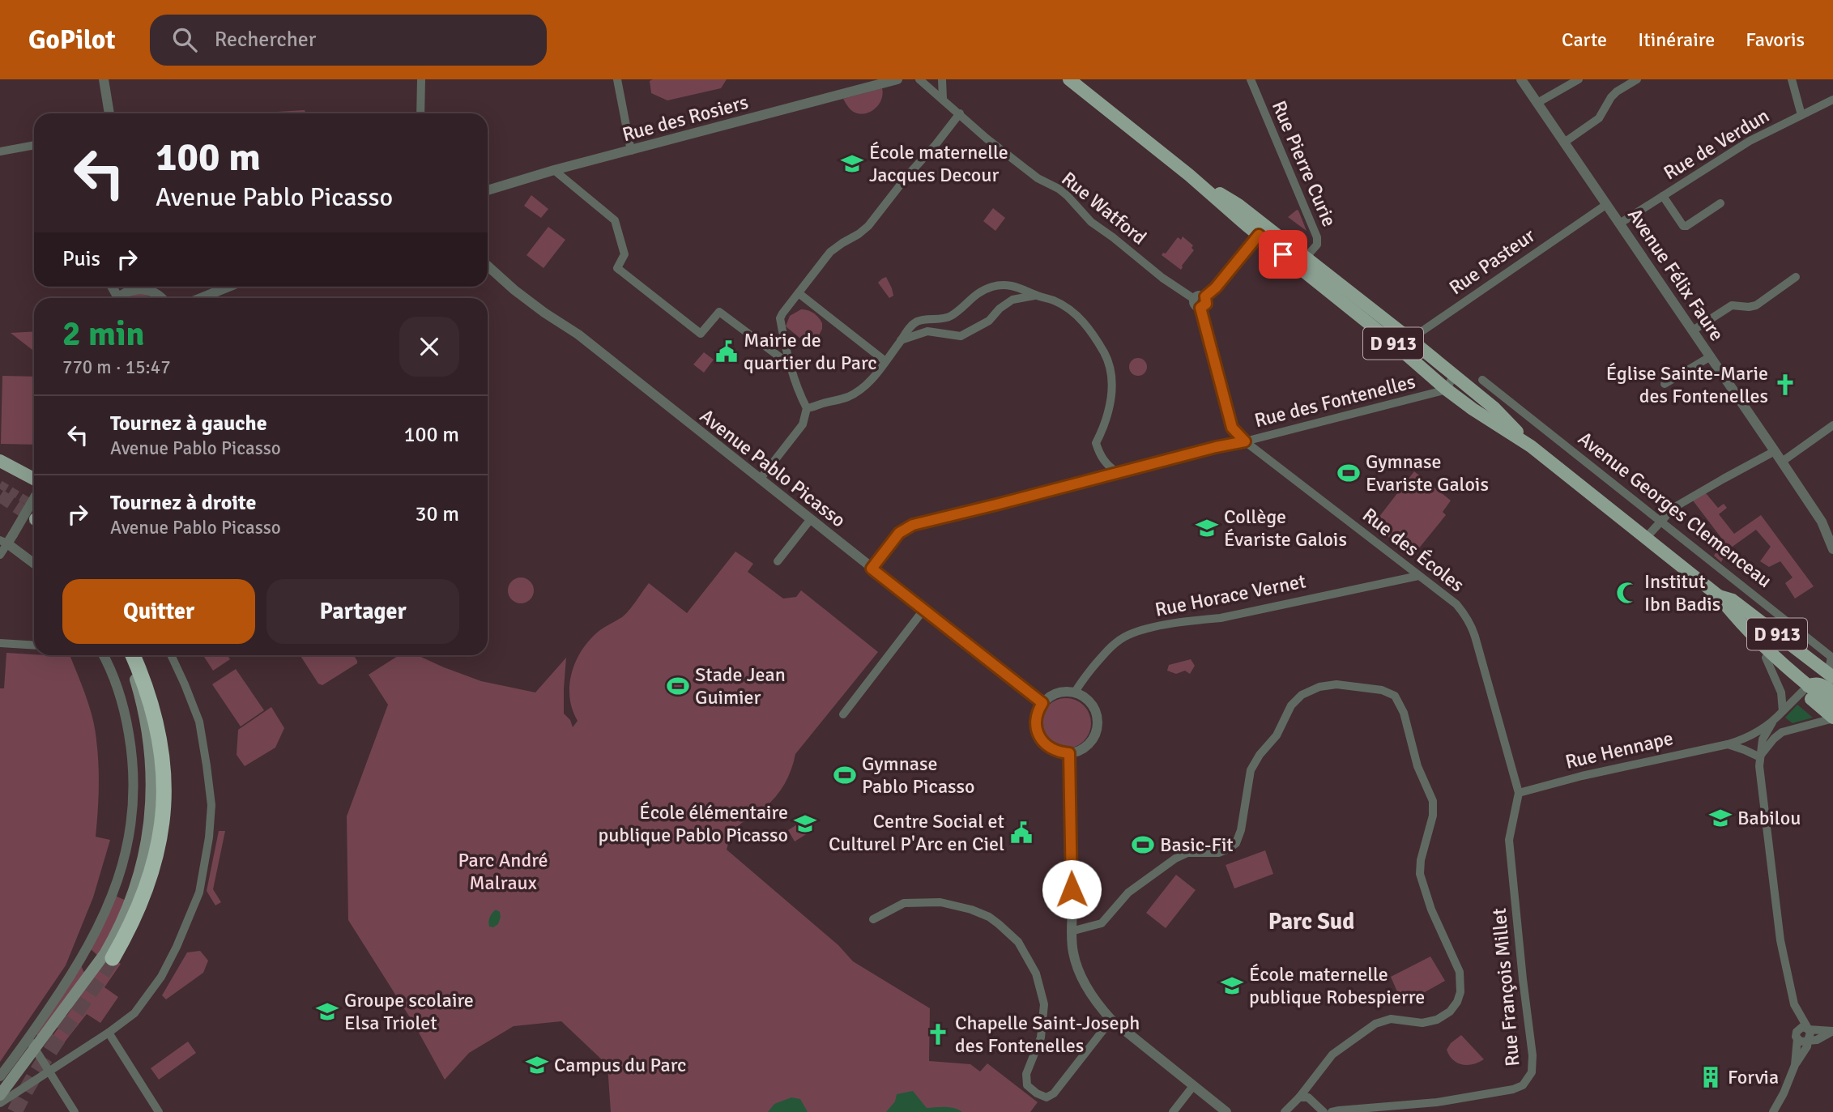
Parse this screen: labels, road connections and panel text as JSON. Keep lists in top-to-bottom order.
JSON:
{
  "streets": {
    "main road": ["D 913", "Avenue Georges Clemenceau"],
    "street": [
      "Rue des Rosiers",
      "Rue de Verdun",
      "Rue Pierre Curie",
      "Rue Watford",
      "Rue Pasteur",
      "Avenue Félix Faure",
      "Rue des Fontenelles",
      "Avenue Pablo Picasso",
      "Rue des Écoles",
      "Rue Horace Vernet",
      "Rue Hennape",
      "Rue François Millet"
    ]
  },
  "crossings": [
    ["Rue de Verdun", "Avenue Félix Faure"],
    ["Rue Pierre Curie", "Avenue Georges Clemenceau"],
    ["Rue Watford", "Rue des Écoles"],
    ["Rue Pasteur", "Avenue Félix Faure"],
    ["Rue Pasteur", "Avenue Georges Clemenceau"],
    ["Rue des Fontenelles", "Avenue Pablo Picasso"],
    ["Rue des Fontenelles", "Avenue Georges Clemenceau"],
    ["Rue des Fontenelles", "Rue des Écoles"],
    ["Avenue Pablo Picasso", "Rue Horace Vernet"],
    ["Avenue Georges Clemenceau", "Rue Hennape"],
    ["Rue des Écoles", "Rue Horace Vernet"],
    ["Rue des Écoles", "Rue Hennape"],
    ["Rue des Écoles", "Rue François Millet"],
    ["Rue Hennape", "Rue François Millet"]
  ],
  "districts": ["Parc Sud"],
  "parks": ["Parc André Malraux"],
  "places": {
    "school or university": [
      "École maternelle Jacques Decour",
      "Collège Évariste Galois",
      "Babilou",
      "École élémentaire publique Pablo Picasso",
      "École maternelle publique Robespierre",
      "Groupe scolaire Elsa Triolet",
      "Campus du Parc"
    ],
    "public building": ["Mairie de quartier du Parc", "Centre Social et Culturel P'Arc en Ciel"],
    "church": ["Église Sainte-Marie des Fontenelles", "Chapelle Saint-Joseph des Fontenelles"],
    "sports": [
      "Gymnase Evariste Galois",
      "Stade Jean Guimier",
      "Gymnase Pablo Picasso",
      "Basic-Fit"
    ],
    "mosque": ["Institut Ibn Badis"],
    "building": ["Forvia"]
  },
  "page": {
    "header": "GoPilot",
    "search": "Rechercher",
    "nav": ["Carte", "Itinéraire", "Favoris"],
    "turn": ["100 m", "Avenue Pablo Picasso"],
    "then": "Puis",
    "heading": ["2 min", "770 m · 15:47"],
    "list": [
      {
        "name": "Tournez à gauche",
        "note": "Avenue Pablo Picasso",
        "value": "100 m"
      },
      {
        "name": "Tournez à droite",
        "note": "Avenue Pablo Picasso",
        "value": "30 m"
      }
    ],
    "buttons": ["Quitter", "Partager"]
  }
}
